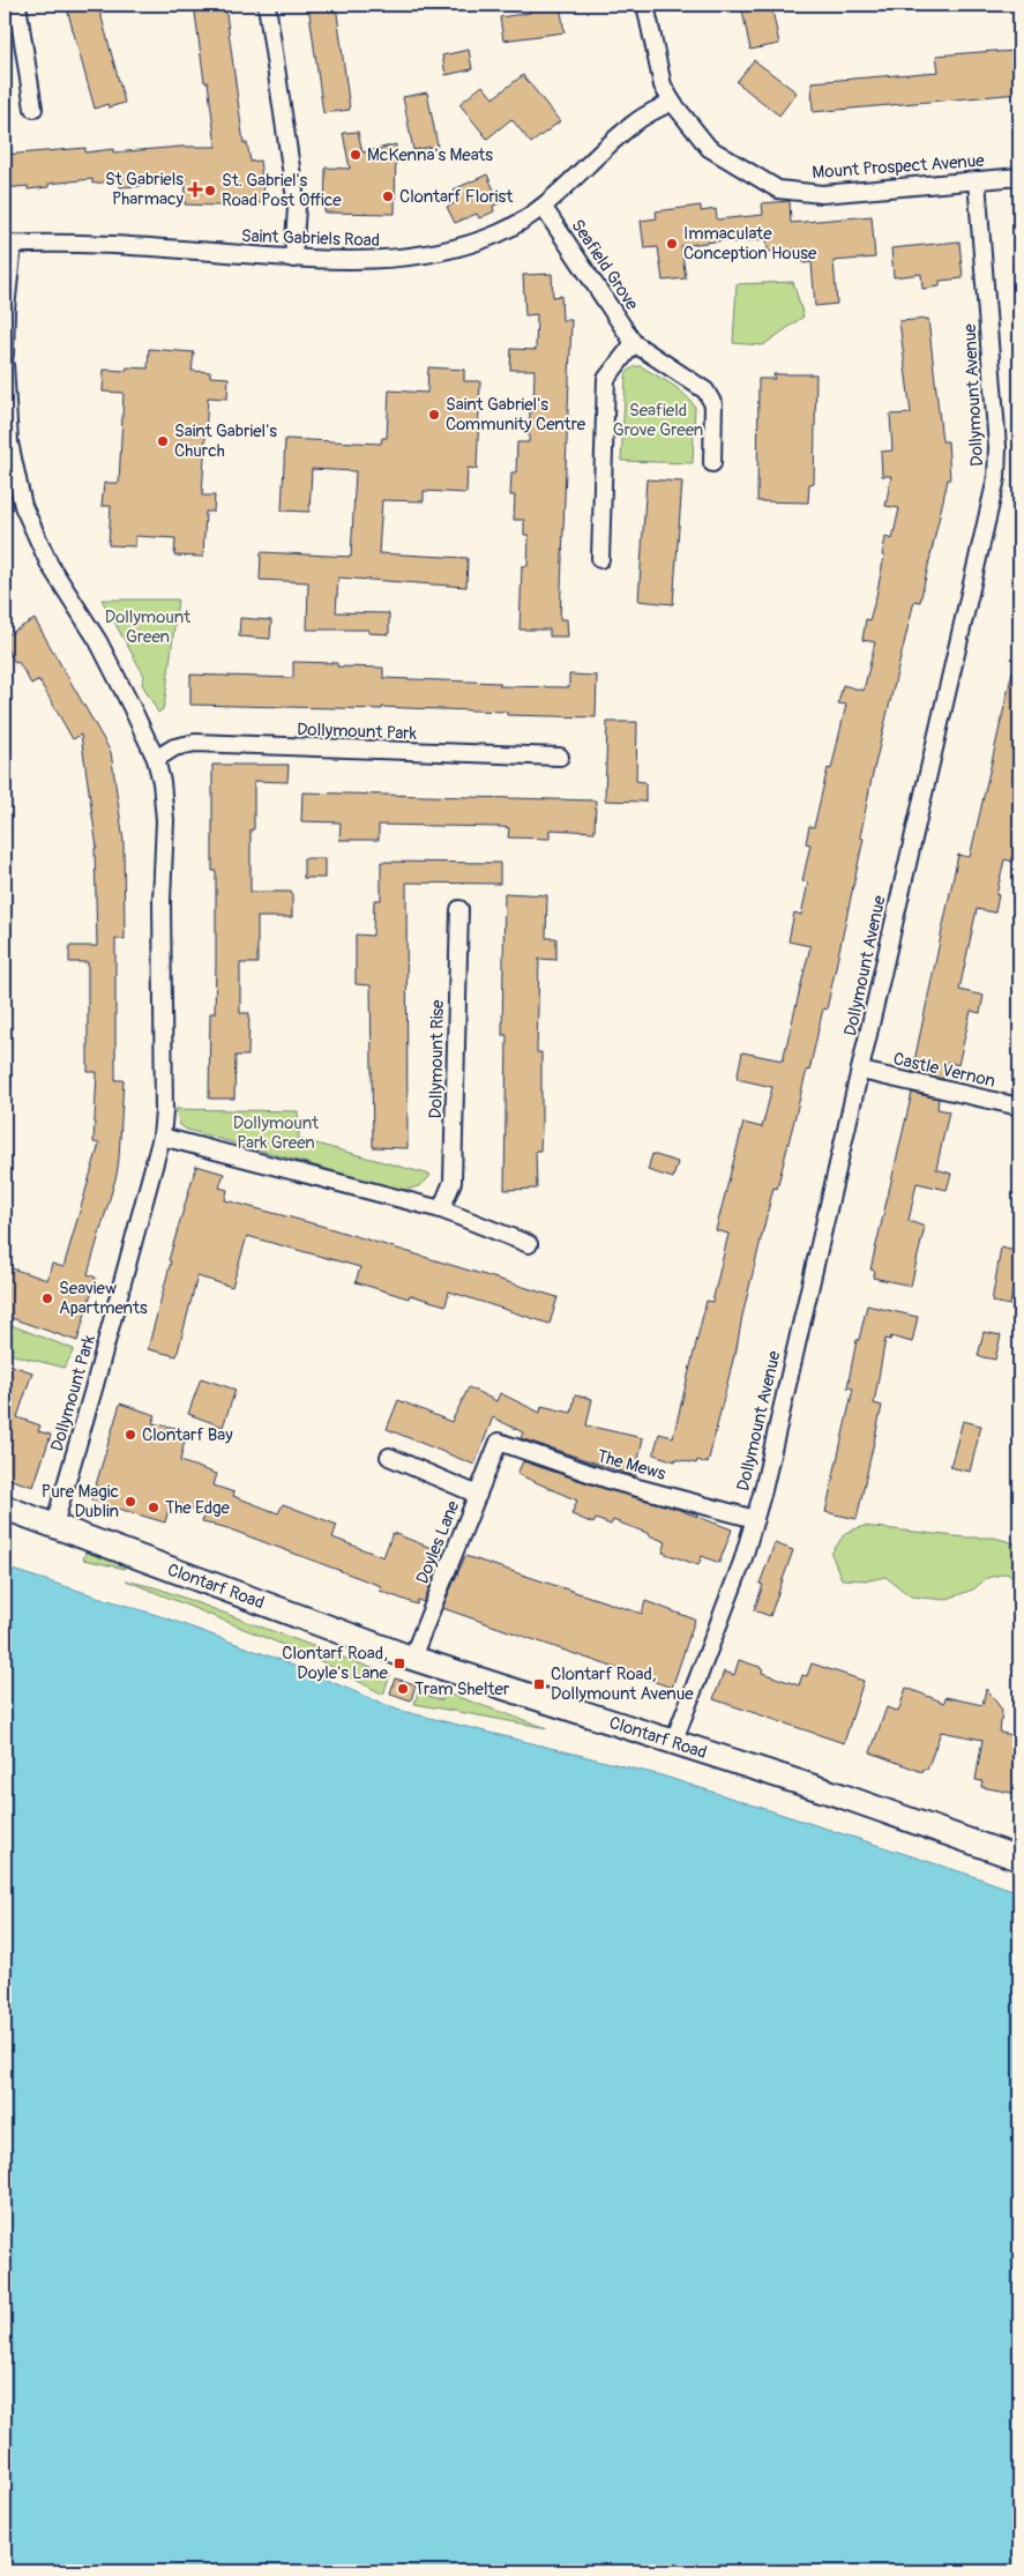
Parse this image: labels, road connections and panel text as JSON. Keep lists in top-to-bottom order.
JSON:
{
  "streets": {
    "main road": ["Clontarf Road"],
    "street": [
      "Mount Prospect Avenue",
      "Saint Gabriels Road",
      "Seafield Grove",
      "Dollymount Avenue",
      "Dollymount Park",
      "Dollymount Rise",
      "Castle Vernon",
      "The Mews",
      "Doyles Lane"
    ]
  },
  "crossings": [
    ["Mount Prospect Avenue", "Saint Gabriels Road"],
    ["Mount Prospect Avenue", "Dollymount Avenue"],
    ["Saint Gabriels Road", "Seafield Grove"],
    ["Dollymount Avenue", "Castle Vernon"],
    ["Dollymount Avenue", "The Mews"],
    ["Dollymount Avenue", "Clontarf Road"],
    ["Dollymount Park", "Clontarf Road"],
    ["The Mews", "Doyles Lane"],
    ["Doyles Lane", "Clontarf Road"]
  ],
  "parks": ["Seafield Grove Green", "Dollymount Green", "Dollymount Park Green"],
  "places": {
    "other": [
      "McKenna's Meats",
      "St. Gabriel's Road Post Office",
      "Clontarf Florist",
      "Immaculate Conception House",
      "Saint Gabriel's Community Centre",
      "Saint Gabriel's Church",
      "Seaview Apartments",
      "Clontarf Bay",
      "Pure Magic Dublin",
      "The Edge",
      "Tram Shelter"
    ],
    "health": ["St Gabriels Pharmacy"],
    "transit": ["Clontarf Road, Doyle's Lane", "Clontarf Road, Dollymount Avenue"]
  }
}
